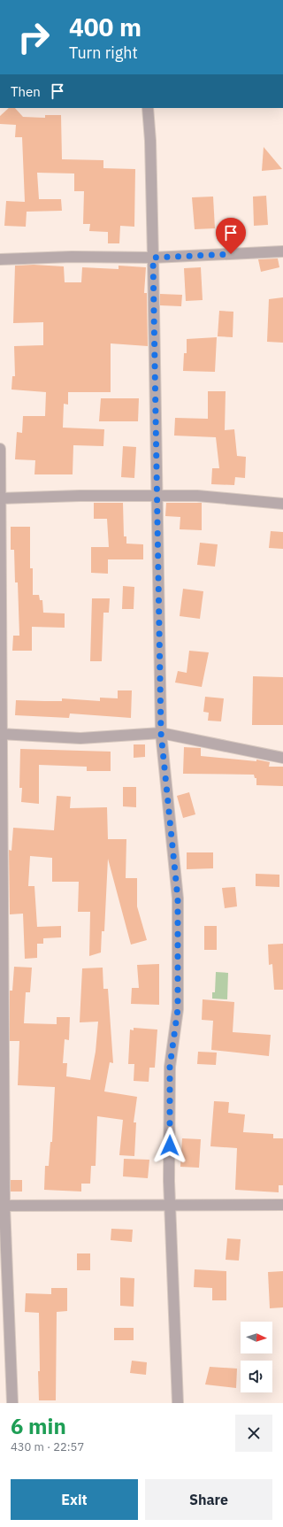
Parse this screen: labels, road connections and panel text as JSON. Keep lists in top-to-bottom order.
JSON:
{
  "north": "right",
  "page": {
    "turn": ["400 m", "Turn right"],
    "then": "Then",
    "heading": ["6 min", "430 m · 22:57"],
    "buttons": ["Exit", "Share"]
  }
}
